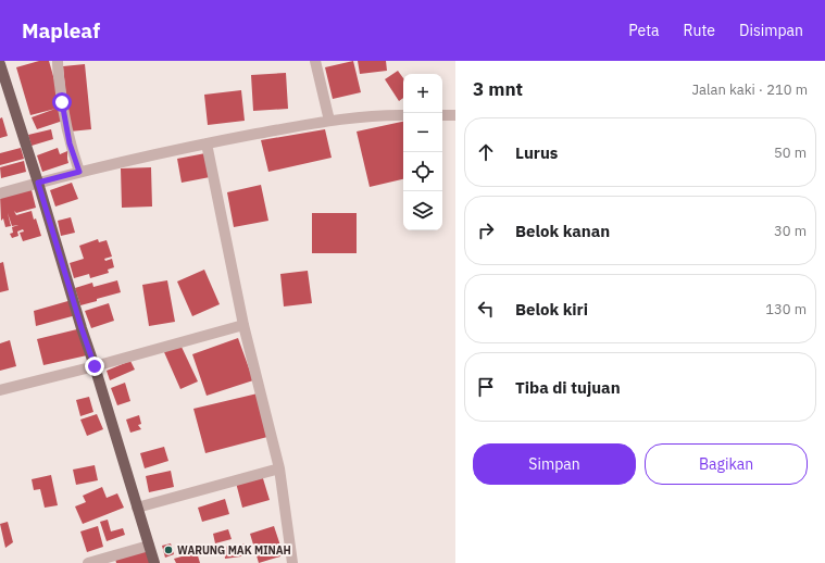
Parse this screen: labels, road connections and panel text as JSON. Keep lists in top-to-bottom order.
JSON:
{
  "places": ["WARUNG MAK MINAH"],
  "page": {
    "header": "Mapleaf",
    "nav": ["Peta", "Rute", "Disimpan"],
    "heading": ["3 mnt", "Jalan kaki · 210 m"],
    "map_buttons": ["+", "−"],
    "list": [
      ["Lurus", "50 m"],
      ["Belok kanan", "30 m"],
      ["Belok kiri", "130 m"],
      "Tiba di tujuan"
    ],
    "buttons": ["Simpan", "Bagikan"]
  }
}
